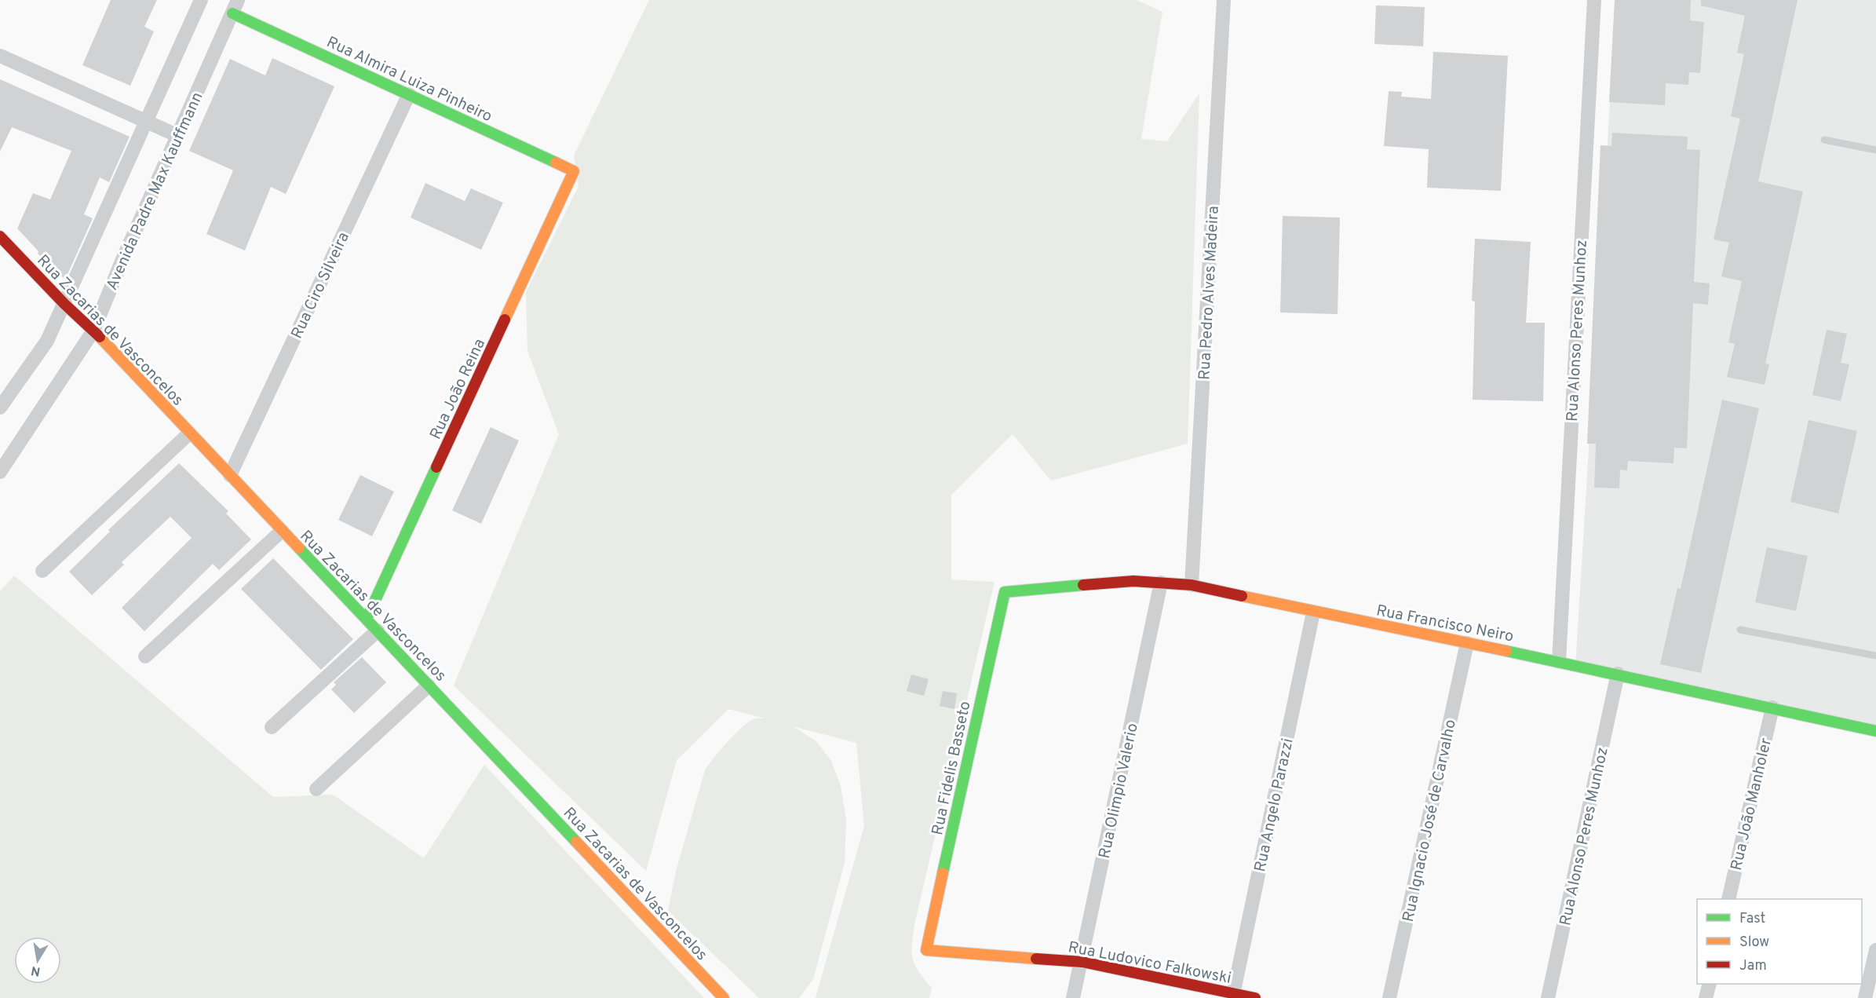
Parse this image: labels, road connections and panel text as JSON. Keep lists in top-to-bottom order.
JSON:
{
  "streets": {
    "street": [
      "Rua Almira Luiza Pinheiro",
      "Avenida Padre Max Kauffmann",
      "Rua Ciro Silveira",
      "Rua Pedro Alves Madeira",
      "Rua Zacarias de Vasconcelos",
      "Rua Alonso Peres Munhoz",
      "Rua João Reina",
      "Rua Francisco Neiro",
      "Rua Fidelis Basseto",
      "Rua Olimpio Valerio",
      "Rua João Manholer",
      "Rua Angelo Parazzi",
      "Rua Ignacio José de Carvalho",
      "Rua Ludovico Falkowski"
    ]
  },
  "crossings": [
    ["Rua Almira Luiza Pinheiro", "Avenida Padre Max Kauffmann"],
    ["Rua Almira Luiza Pinheiro", "Rua Ciro Silveira"],
    ["Rua Almira Luiza Pinheiro", "Rua João Reina"],
    ["Avenida Padre Max Kauffmann", "Rua Zacarias de Vasconcelos"],
    ["Rua Ciro Silveira", "Rua Zacarias de Vasconcelos"],
    ["Rua Pedro Alves Madeira", "Rua Francisco Neiro"],
    ["Rua Zacarias de Vasconcelos", "Rua João Reina"],
    ["Rua Alonso Peres Munhoz", "Rua Francisco Neiro"],
    ["Rua Francisco Neiro", "Rua Fidelis Basseto"],
    ["Rua Francisco Neiro", "Rua Olimpio Valerio"],
    ["Rua Francisco Neiro", "Rua João Manholer"],
    ["Rua Francisco Neiro", "Rua Angelo Parazzi"],
    ["Rua Francisco Neiro", "Rua Ignacio José de Carvalho"],
    ["Rua Fidelis Basseto", "Rua Ludovico Falkowski"],
    ["Rua Olimpio Valerio", "Rua Ludovico Falkowski"],
    ["Rua Angelo Parazzi", "Rua Ludovico Falkowski"]
  ],
  "legend": ["Fast", "Slow", "Jam"],
  "north": "bottom"
}
